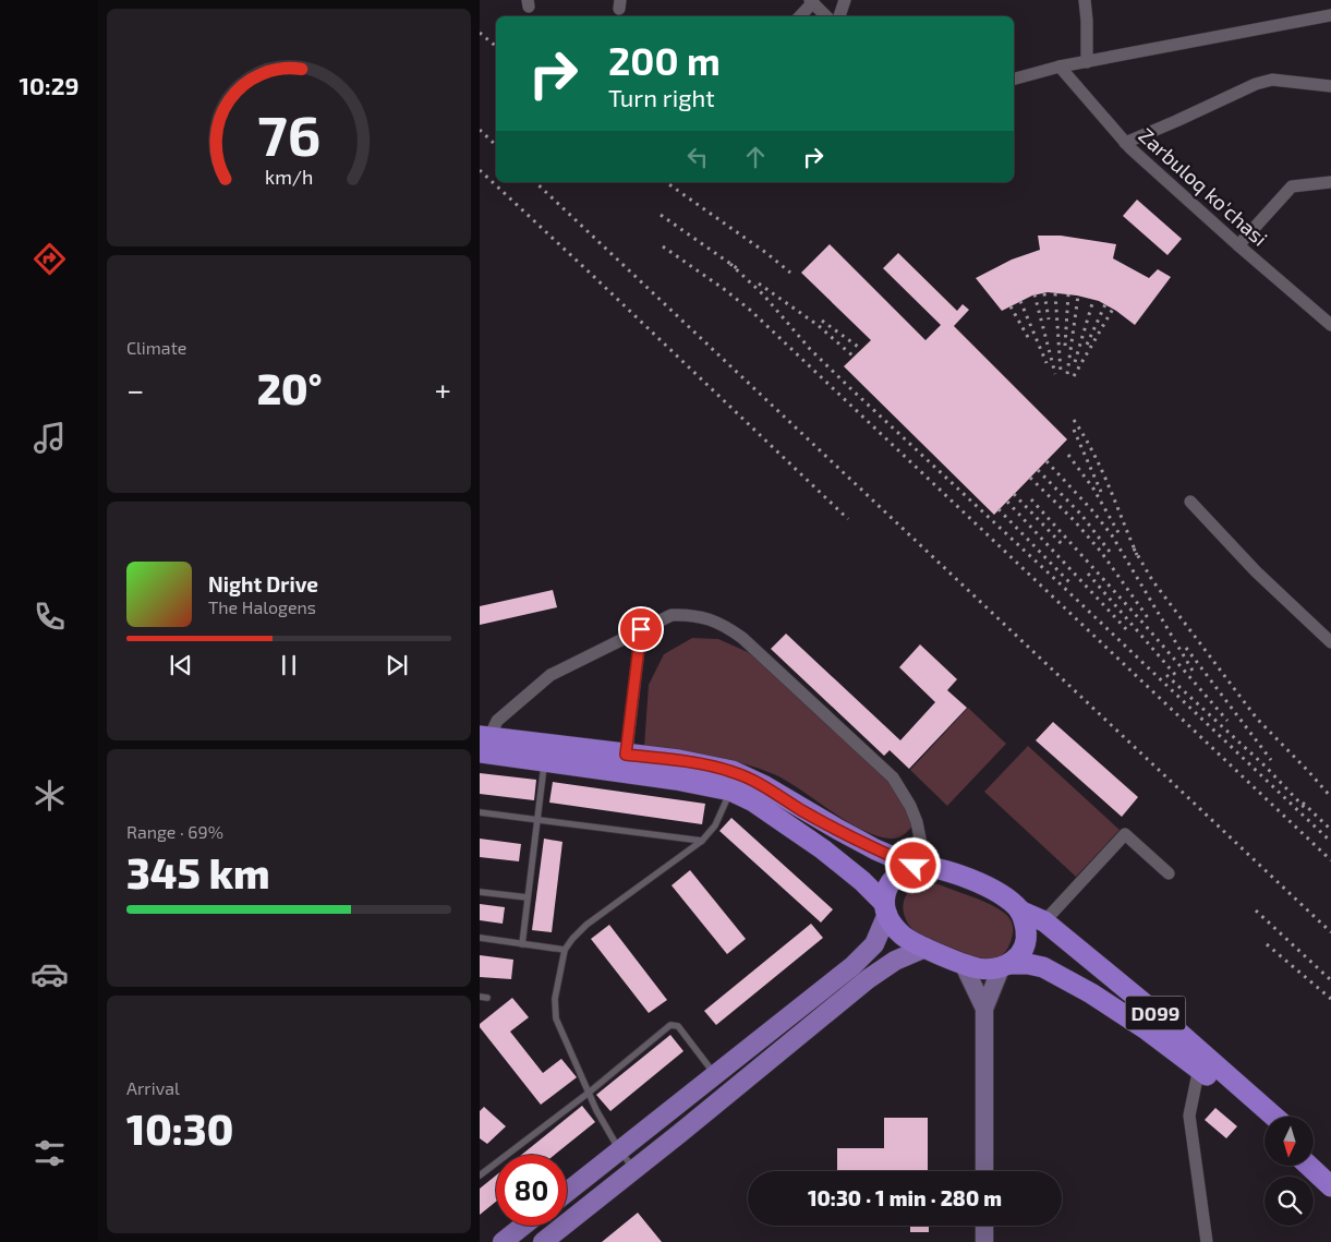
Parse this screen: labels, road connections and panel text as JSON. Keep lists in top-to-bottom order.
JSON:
{
  "streets": {
    "highway": ["D099"],
    "street": ["Zarbuloq ko'chasi"]
  },
  "north": "bottom",
  "page": {
    "tabs": "10:29",
    "turn": ["200 m", "Turn right"],
    "tile": [
      "Climate",
      ["Range · 69%", "345 km"],
      ["Arrival", "10:30"]
    ],
    "heat": ["−", "20°", "+"],
    "song": ["Night Drive", "The Halogens"],
    "limit": "80",
    "trip": "10:30 · 1 min · 280 m",
    "gauge": ["76", "km/h"]
  }
}
